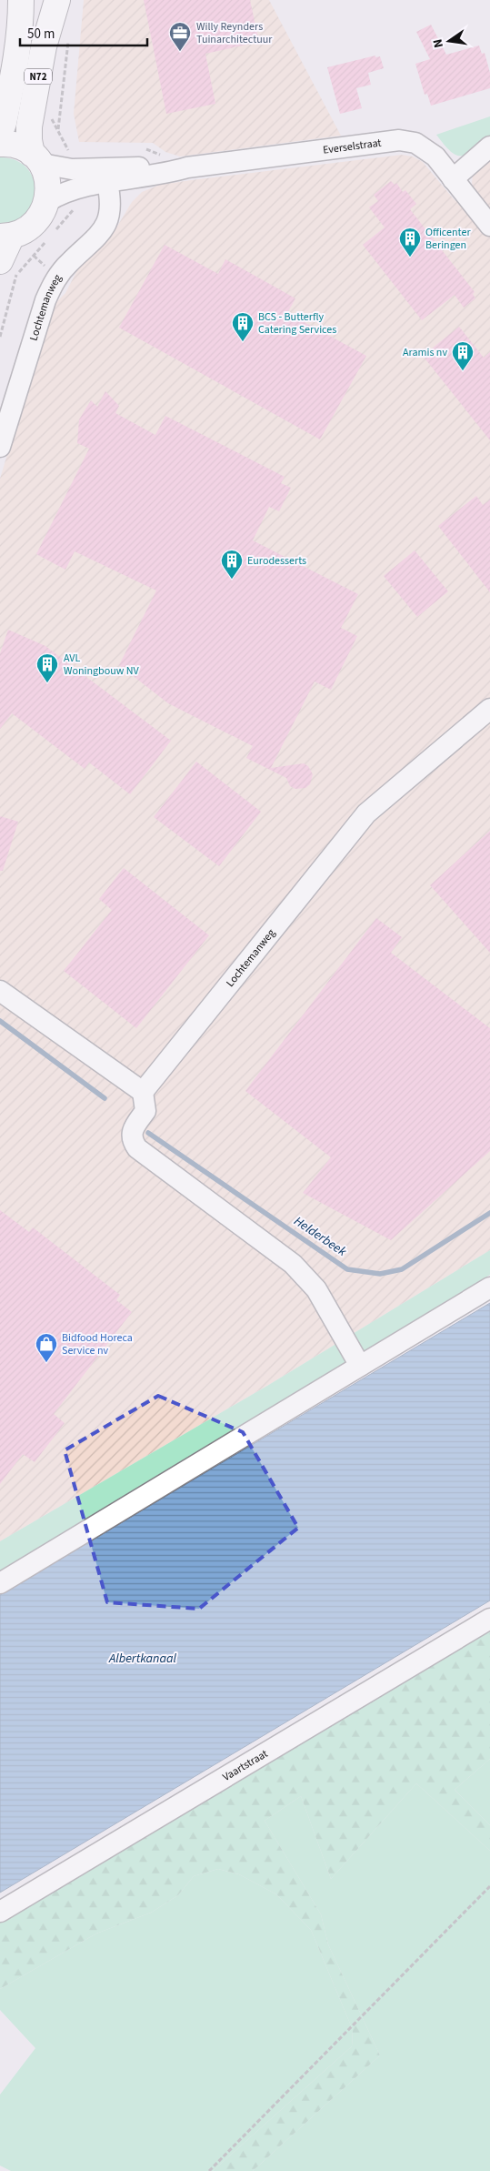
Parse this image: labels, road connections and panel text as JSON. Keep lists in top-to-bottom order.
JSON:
{
  "streets": {
    "main road": ["N72"],
    "street": ["Everselstraat", "Lochtemanweg", "Vaartstraat"]
  },
  "crossings": [
    ["N72", "Everselstraat"],
    ["Everselstraat", "Lochtemanweg"]
  ],
  "water": ["Helderbeek", "Albertkanaal"],
  "places": {
    "office": ["Willy Reynders Tuinarchitectuur"],
    "building": [
      "Officenter Beringen",
      "BCS - Butterfly Catering Services",
      "Aramis nv",
      "Eurodesserts",
      "AVL Woningbouw NV"
    ],
    "shop": ["Bidfood Horeca Service nv"]
  },
  "scale_bar": "50 m",
  "north": "left"
}
